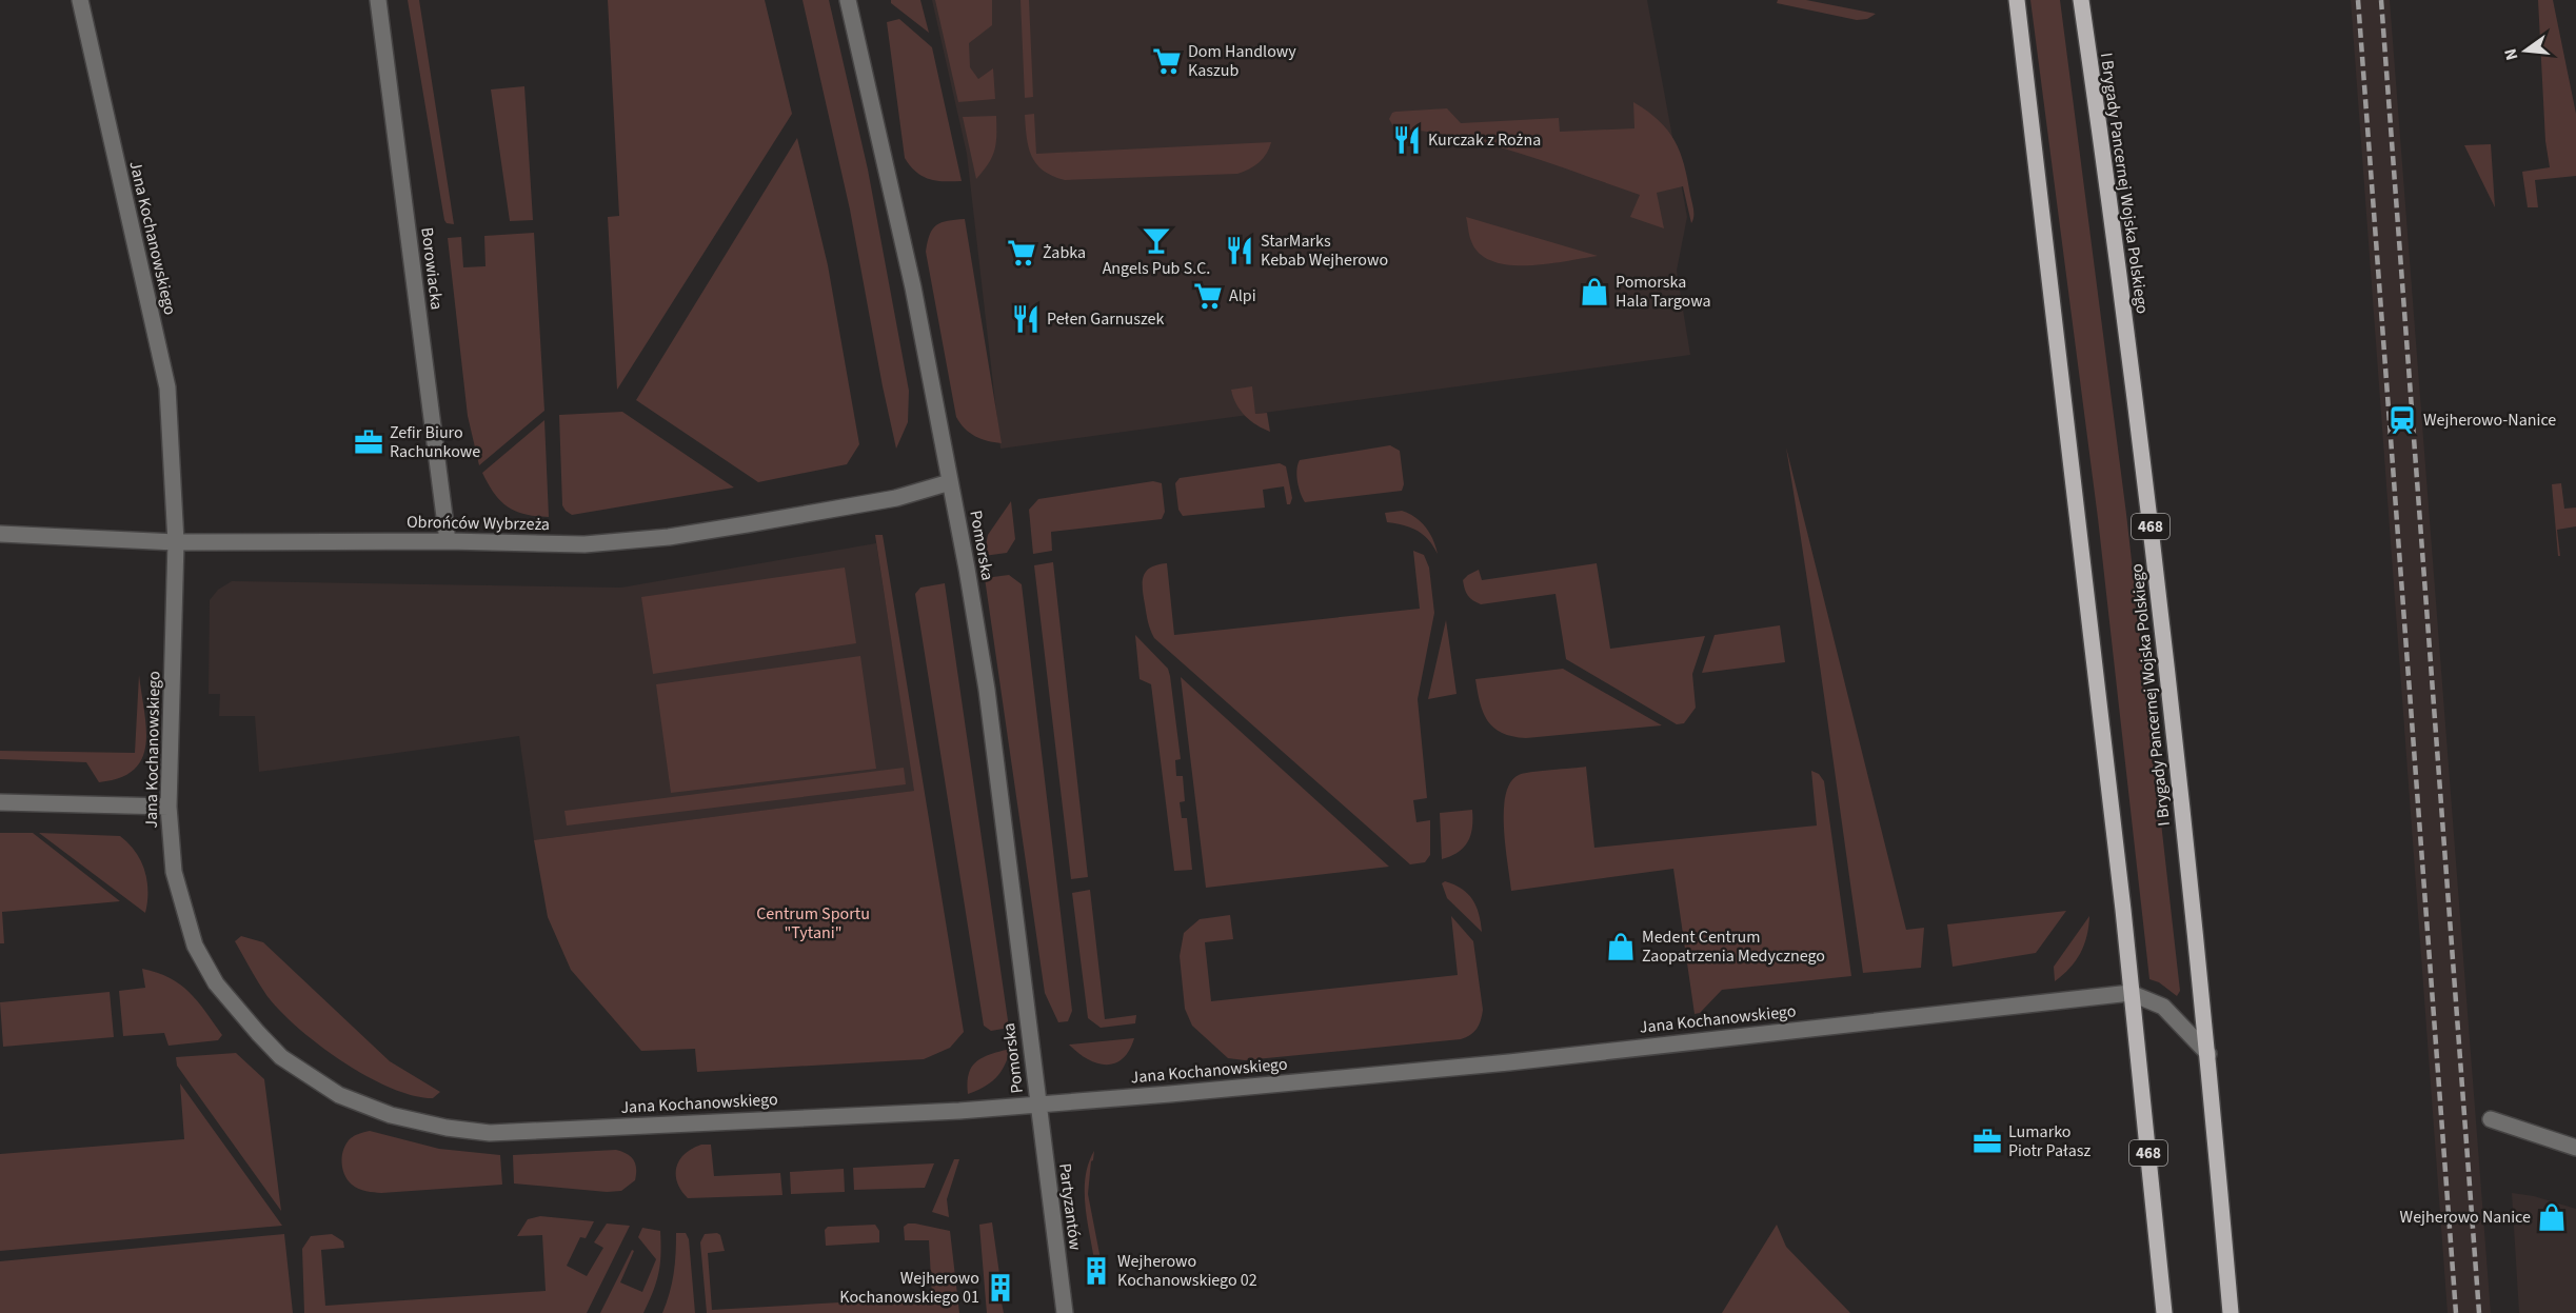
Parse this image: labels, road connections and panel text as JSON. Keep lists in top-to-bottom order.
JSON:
{
  "streets": {
    "main road": ["I Brygady Pancernej Wojska Polskiego", "468"],
    "street": [
      "Jana Kochanowskiego",
      "Borowiacka",
      "Obrońców Wybrzeża",
      "Pomorska",
      "Partyzantów"
    ]
  },
  "crossings": [
    ["I Brygady Pancernej Wojska Polskiego", "Jana Kochanowskiego"],
    ["Jana Kochanowskiego", "Obrońców Wybrzeża"],
    ["Jana Kochanowskiego", "468"],
    ["Jana Kochanowskiego", "Pomorska"],
    ["Jana Kochanowskiego", "Partyzantów"],
    ["Borowiacka", "Obrońców Wybrzeża"],
    ["Obrońców Wybrzeża", "Pomorska"],
    ["Pomorska", "Partyzantów"]
  ],
  "parks": ["Centrum Sportu \"Tytani\""],
  "places": {
    "supermarket": ["Dom Handlowy Kaszub", "Żabka", "Alpi"],
    "restaurant": ["Kurczak z Rożna", "StarMarks Kebab Wejherowo", "Pełen Garnuszek"],
    "bar": ["Angels Pub S.C."],
    "shop": ["Pomorska Hala Targowa", "Medent Centrum Zaopatrzenia Medycznego", "Wejherowo Nanice"],
    "station": ["Wejherowo-Nanice"],
    "office": ["Zefir Biuro Rachunkowe", "Lumarko Piotr Pałasz"],
    "building": ["Wejherowo Kochanowskiego 02", "Wejherowo Kochanowskiego 01"]
  },
  "north": "left"
}
